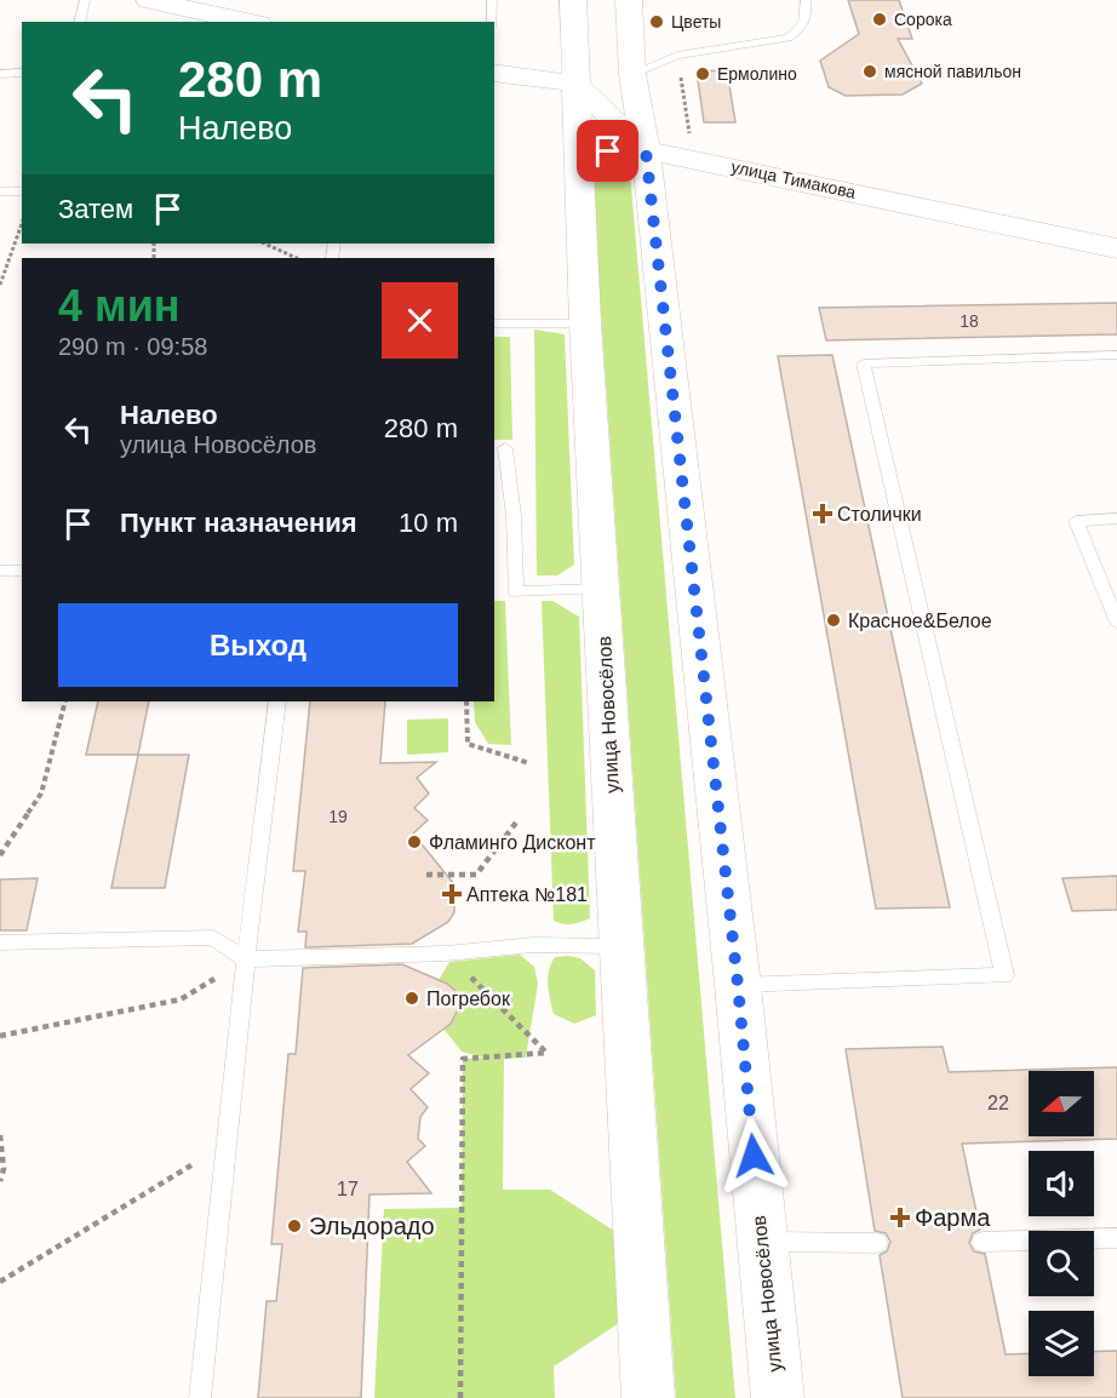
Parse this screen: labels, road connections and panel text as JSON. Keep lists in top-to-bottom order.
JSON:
{
  "streets": {
    "main road": ["улица Тимакова", "улица Новосёлов"]
  },
  "crossings": [
    ["улица Тимакова", "улица Новосёлов"]
  ],
  "places": {
    "other": [
      "Сорока",
      "Цветы",
      "мясной павильон",
      "Ермолино",
      "Красное&Белое",
      "Фламинго Дисконт",
      "Погребок",
      "Эльдорадо"
    ],
    "health": ["Столички", "Аптека №181", "Фарма"]
  },
  "house_numbers": [
    "18",
    "19",
    "22",
    "17"
  ],
  "north": "left",
  "page": {
    "turn": ["280 m", "Налево"],
    "then": "Затем",
    "heading": ["4 мин", "290 m · 09:58"],
    "list": [
      {
        "name": "Налево",
        "note": "улица Новосёлов",
        "value": "280 m"
      },
      {
        "name": "Пункт назначения",
        "value": "10 m"
      }
    ],
    "buttons": "Выход"
  }
}
